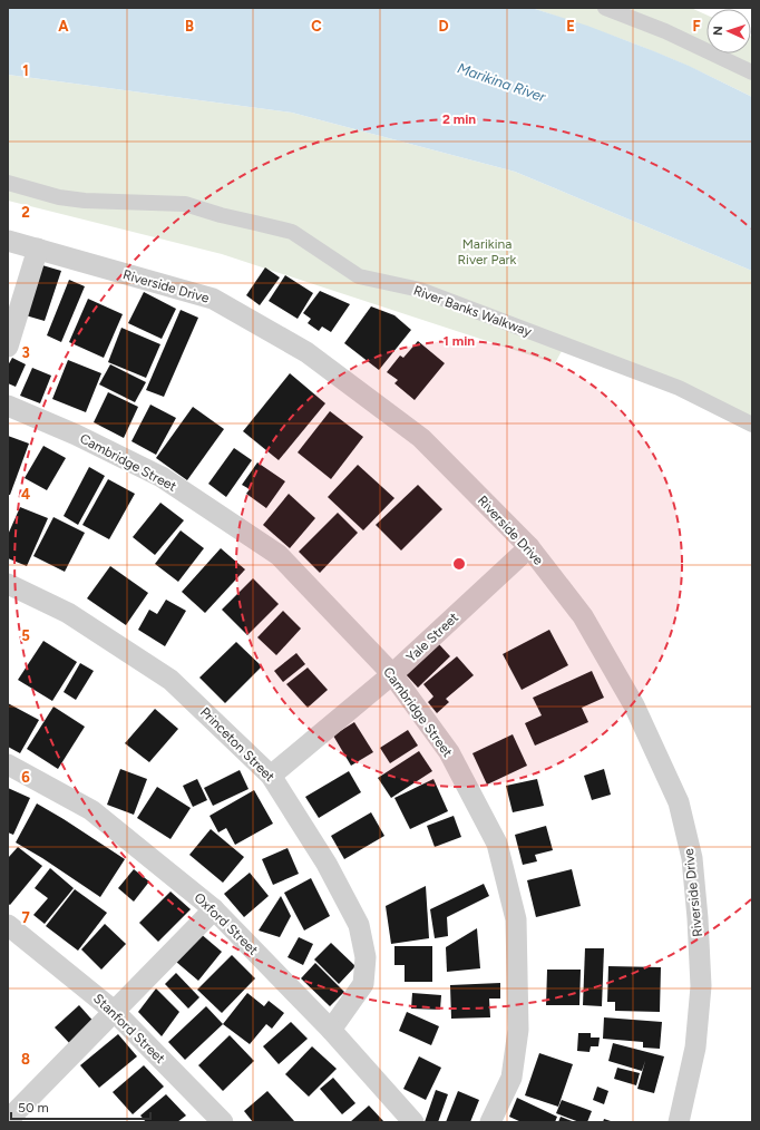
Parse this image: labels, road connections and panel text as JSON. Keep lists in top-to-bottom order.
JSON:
{
  "streets": {
    "street": [
      "Riverside Drive",
      "River Banks Walkway",
      "Cambridge Street",
      "Yale Street",
      "Princeton Street",
      "Oxford Street",
      "Stanford Street"
    ]
  },
  "crossings": [
    ["Riverside Drive", "Yale Street"],
    ["Cambridge Street", "Yale Street"],
    ["Yale Street", "Princeton Street"],
    ["Princeton Street", "Oxford Street"]
  ],
  "water": ["Marikina River"],
  "parks": ["Marikina River Park"],
  "scale_bar": "50 m",
  "north": "left",
  "grid": {
    "columns": [
      "A",
      "B",
      "C",
      "D",
      "E",
      "F"
    ],
    "rows": [
      "1",
      "2",
      "3",
      "4",
      "5",
      "6",
      "7",
      "8"
    ]
  },
  "rings": ["2 min", "1 min"]
}
